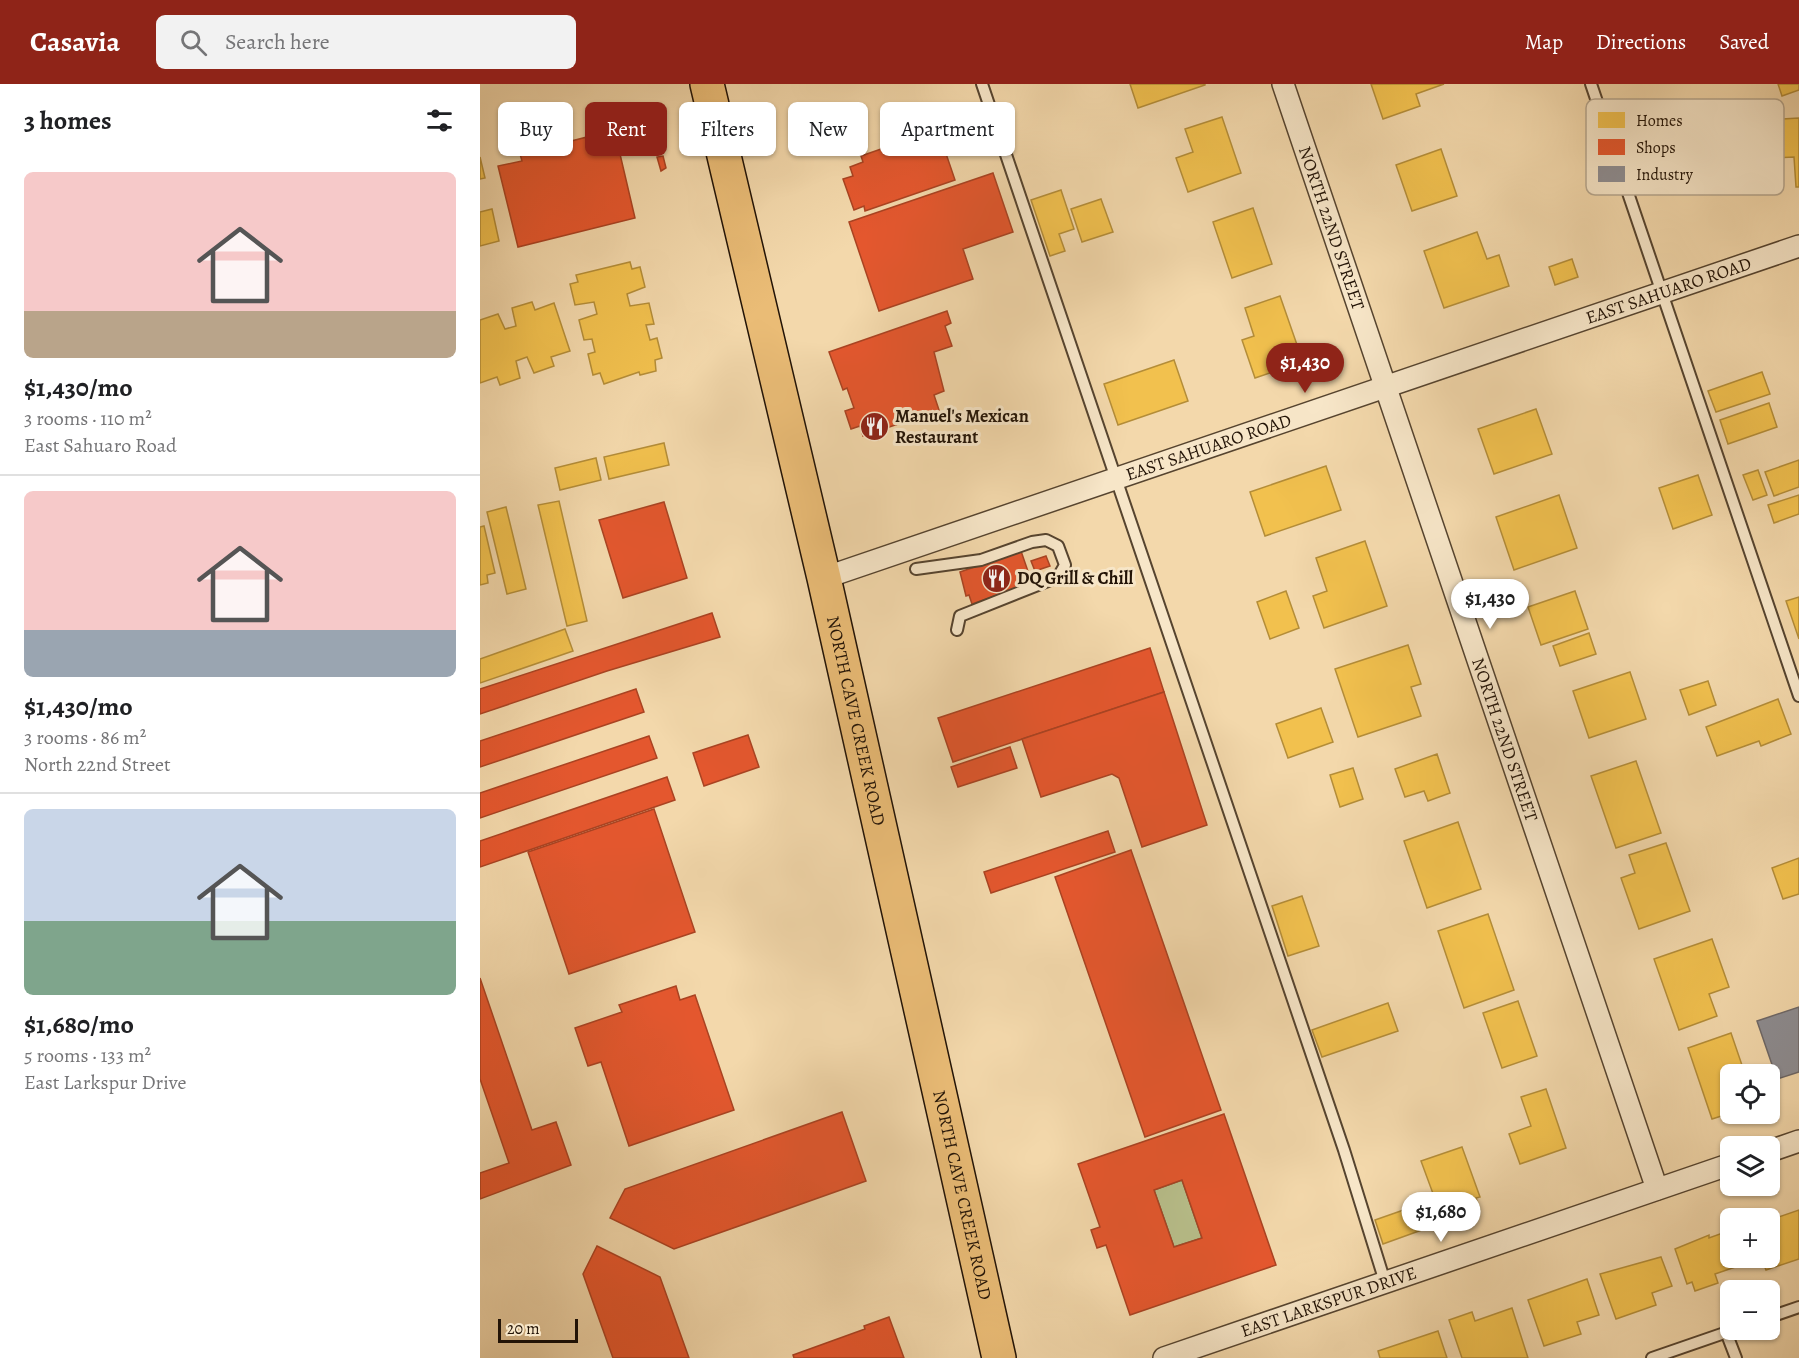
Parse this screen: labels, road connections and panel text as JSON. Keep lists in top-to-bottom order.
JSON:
{
  "streets": {
    "main road": ["NORTH CAVE CREEK ROAD"],
    "street": ["NORTH 22ND STREET", "EAST SAHUARO ROAD", "EAST LARKSPUR DRIVE"]
  },
  "crossings": [
    ["NORTH 22ND STREET", "EAST SAHUARO ROAD"],
    ["NORTH 22ND STREET", "EAST LARKSPUR DRIVE"],
    ["EAST SAHUARO ROAD", "NORTH CAVE CREEK ROAD"]
  ],
  "places": {
    "restaurant": ["Manuel's Mexican Restaurant", "DQ Grill & Chill"]
  },
  "legend": ["Homes", "Shops", "Industry"],
  "scale_bar": "20 m",
  "page": {
    "header": "Casavia",
    "search": "Search here",
    "nav": ["Map", "Directions", "Saved"],
    "heading": "3 homes",
    "chip": [
      "Buy",
      "Rent",
      "Filters",
      "New",
      "Apartment"
    ],
    "list": [
      {
        "name": "$1,430/mo",
        "note": "3 rooms · 110 m² · East Sahuaro Road"
      },
      {
        "name": "$1,430/mo",
        "note": "3 rooms · 86 m² · North 22nd Street"
      },
      {
        "name": "$1,680/mo",
        "note": "5 rooms · 133 m² · East Larkspur Drive"
      }
    ],
    "price": ["$1,430", "$1,430", "$1,680"],
    "map_buttons": ["+", "−"],
    "scale": "20 m"
  }
}
